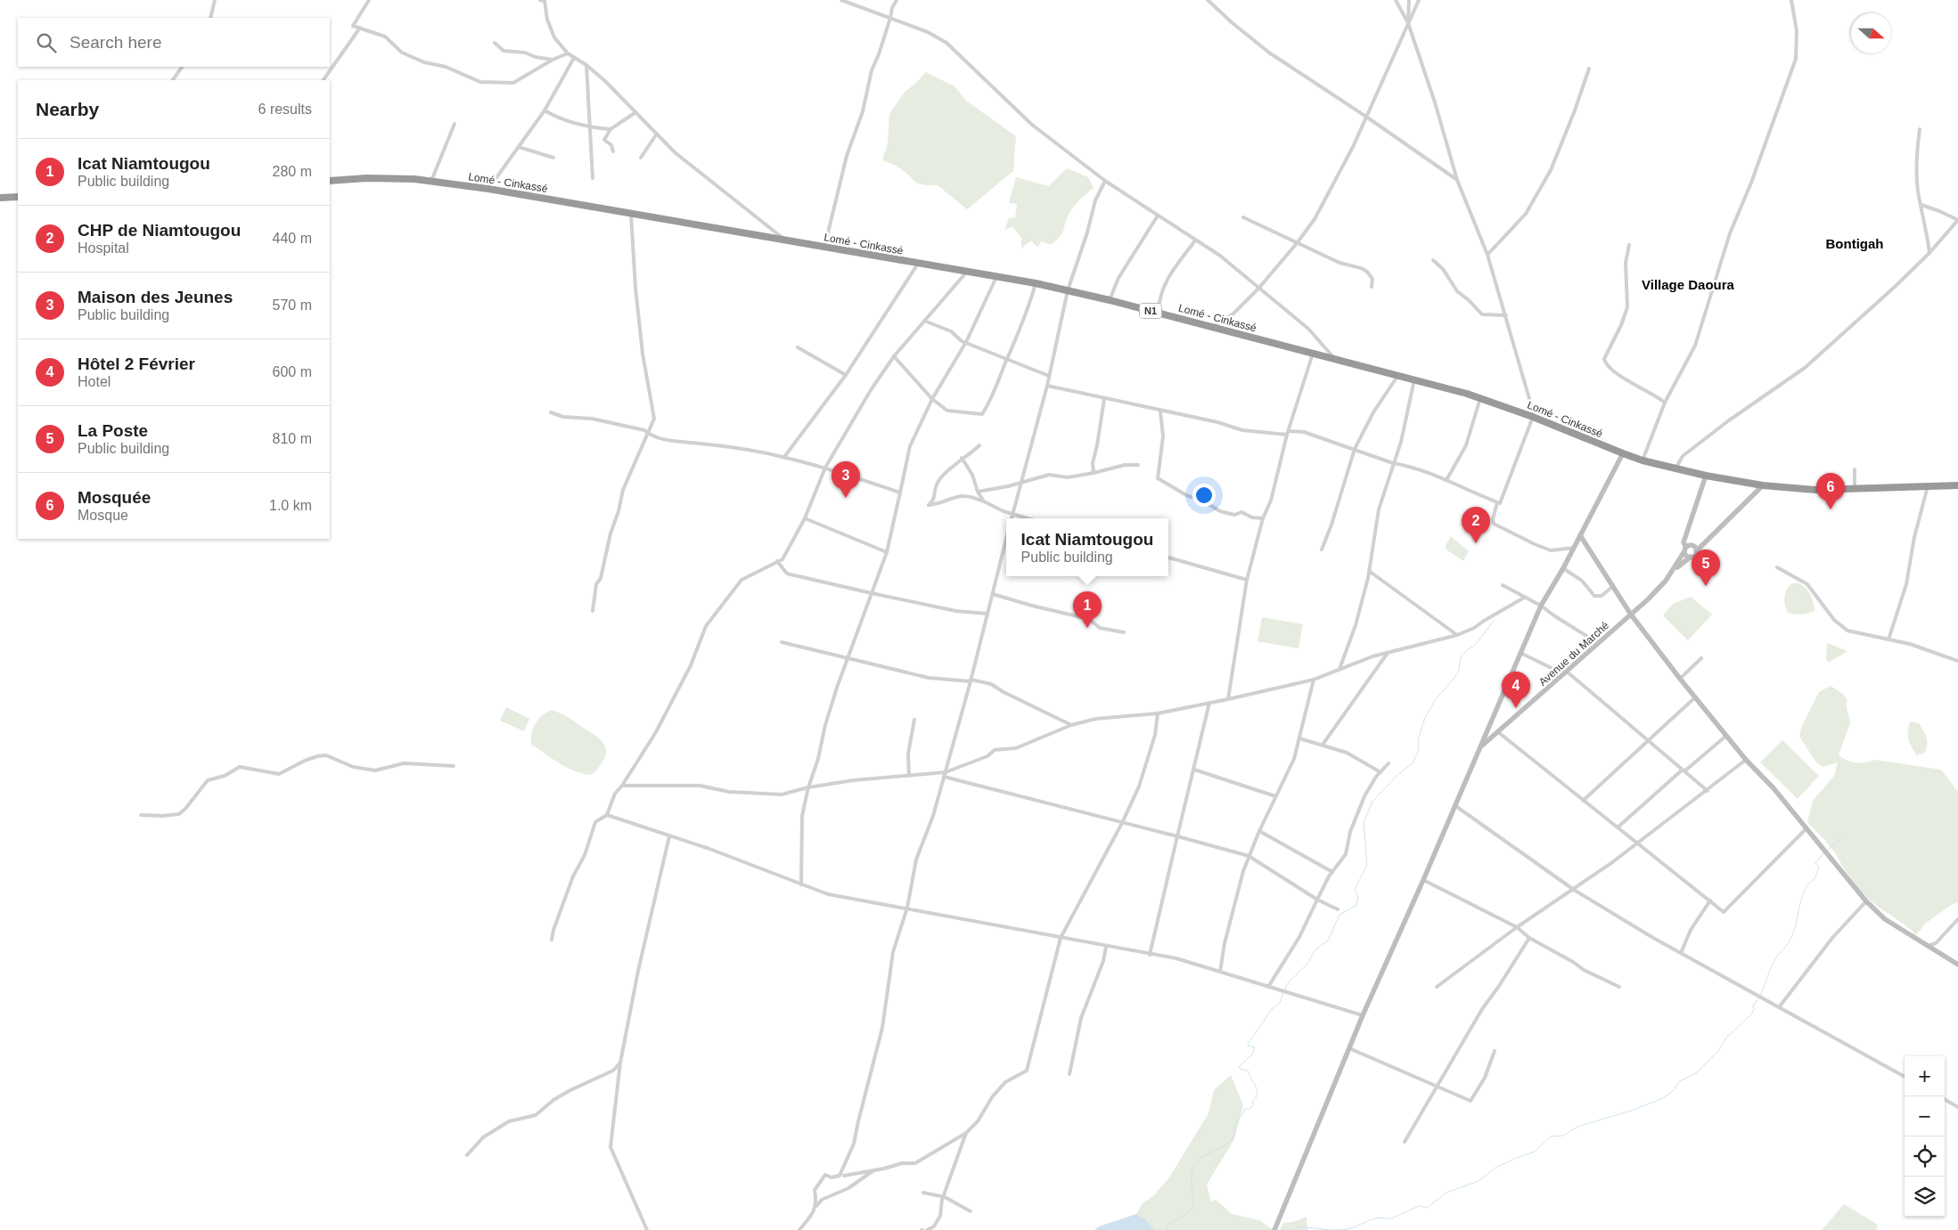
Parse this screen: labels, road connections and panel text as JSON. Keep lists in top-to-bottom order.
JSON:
{
  "streets": {
    "highway": ["Lomé - Cinkassé", "N1"],
    "main road": ["Avenue du Marché"]
  },
  "districts": ["Bontigah", "Village Daoura"],
  "north": "right",
  "page": {
    "search": "Search here",
    "heading": ["Nearby", "6 results"],
    "list": [
      {
        "mark": "1",
        "name": "Icat Niamtougou",
        "note": "Public building",
        "value": "280 m"
      },
      {
        "mark": "2",
        "name": "CHP de Niamtougou",
        "note": "Hospital",
        "value": "440 m"
      },
      {
        "mark": "3",
        "name": "Maison des Jeunes",
        "note": "Public building",
        "value": "570 m"
      },
      {
        "mark": "4",
        "name": "Hôtel 2 Février",
        "note": "Hotel",
        "value": "600 m"
      },
      {
        "mark": "5",
        "name": "La Poste",
        "note": "Public building",
        "value": "810 m"
      },
      {
        "mark": "6",
        "name": "Mosquée",
        "note": "Mosque",
        "value": "1.0 km"
      }
    ],
    "pins": [
      "3",
      "6",
      "2",
      "5",
      "1",
      "4"
    ],
    "popup": ["Icat Niamtougou", "Public building"],
    "map_buttons": ["+", "−"]
  }
}
